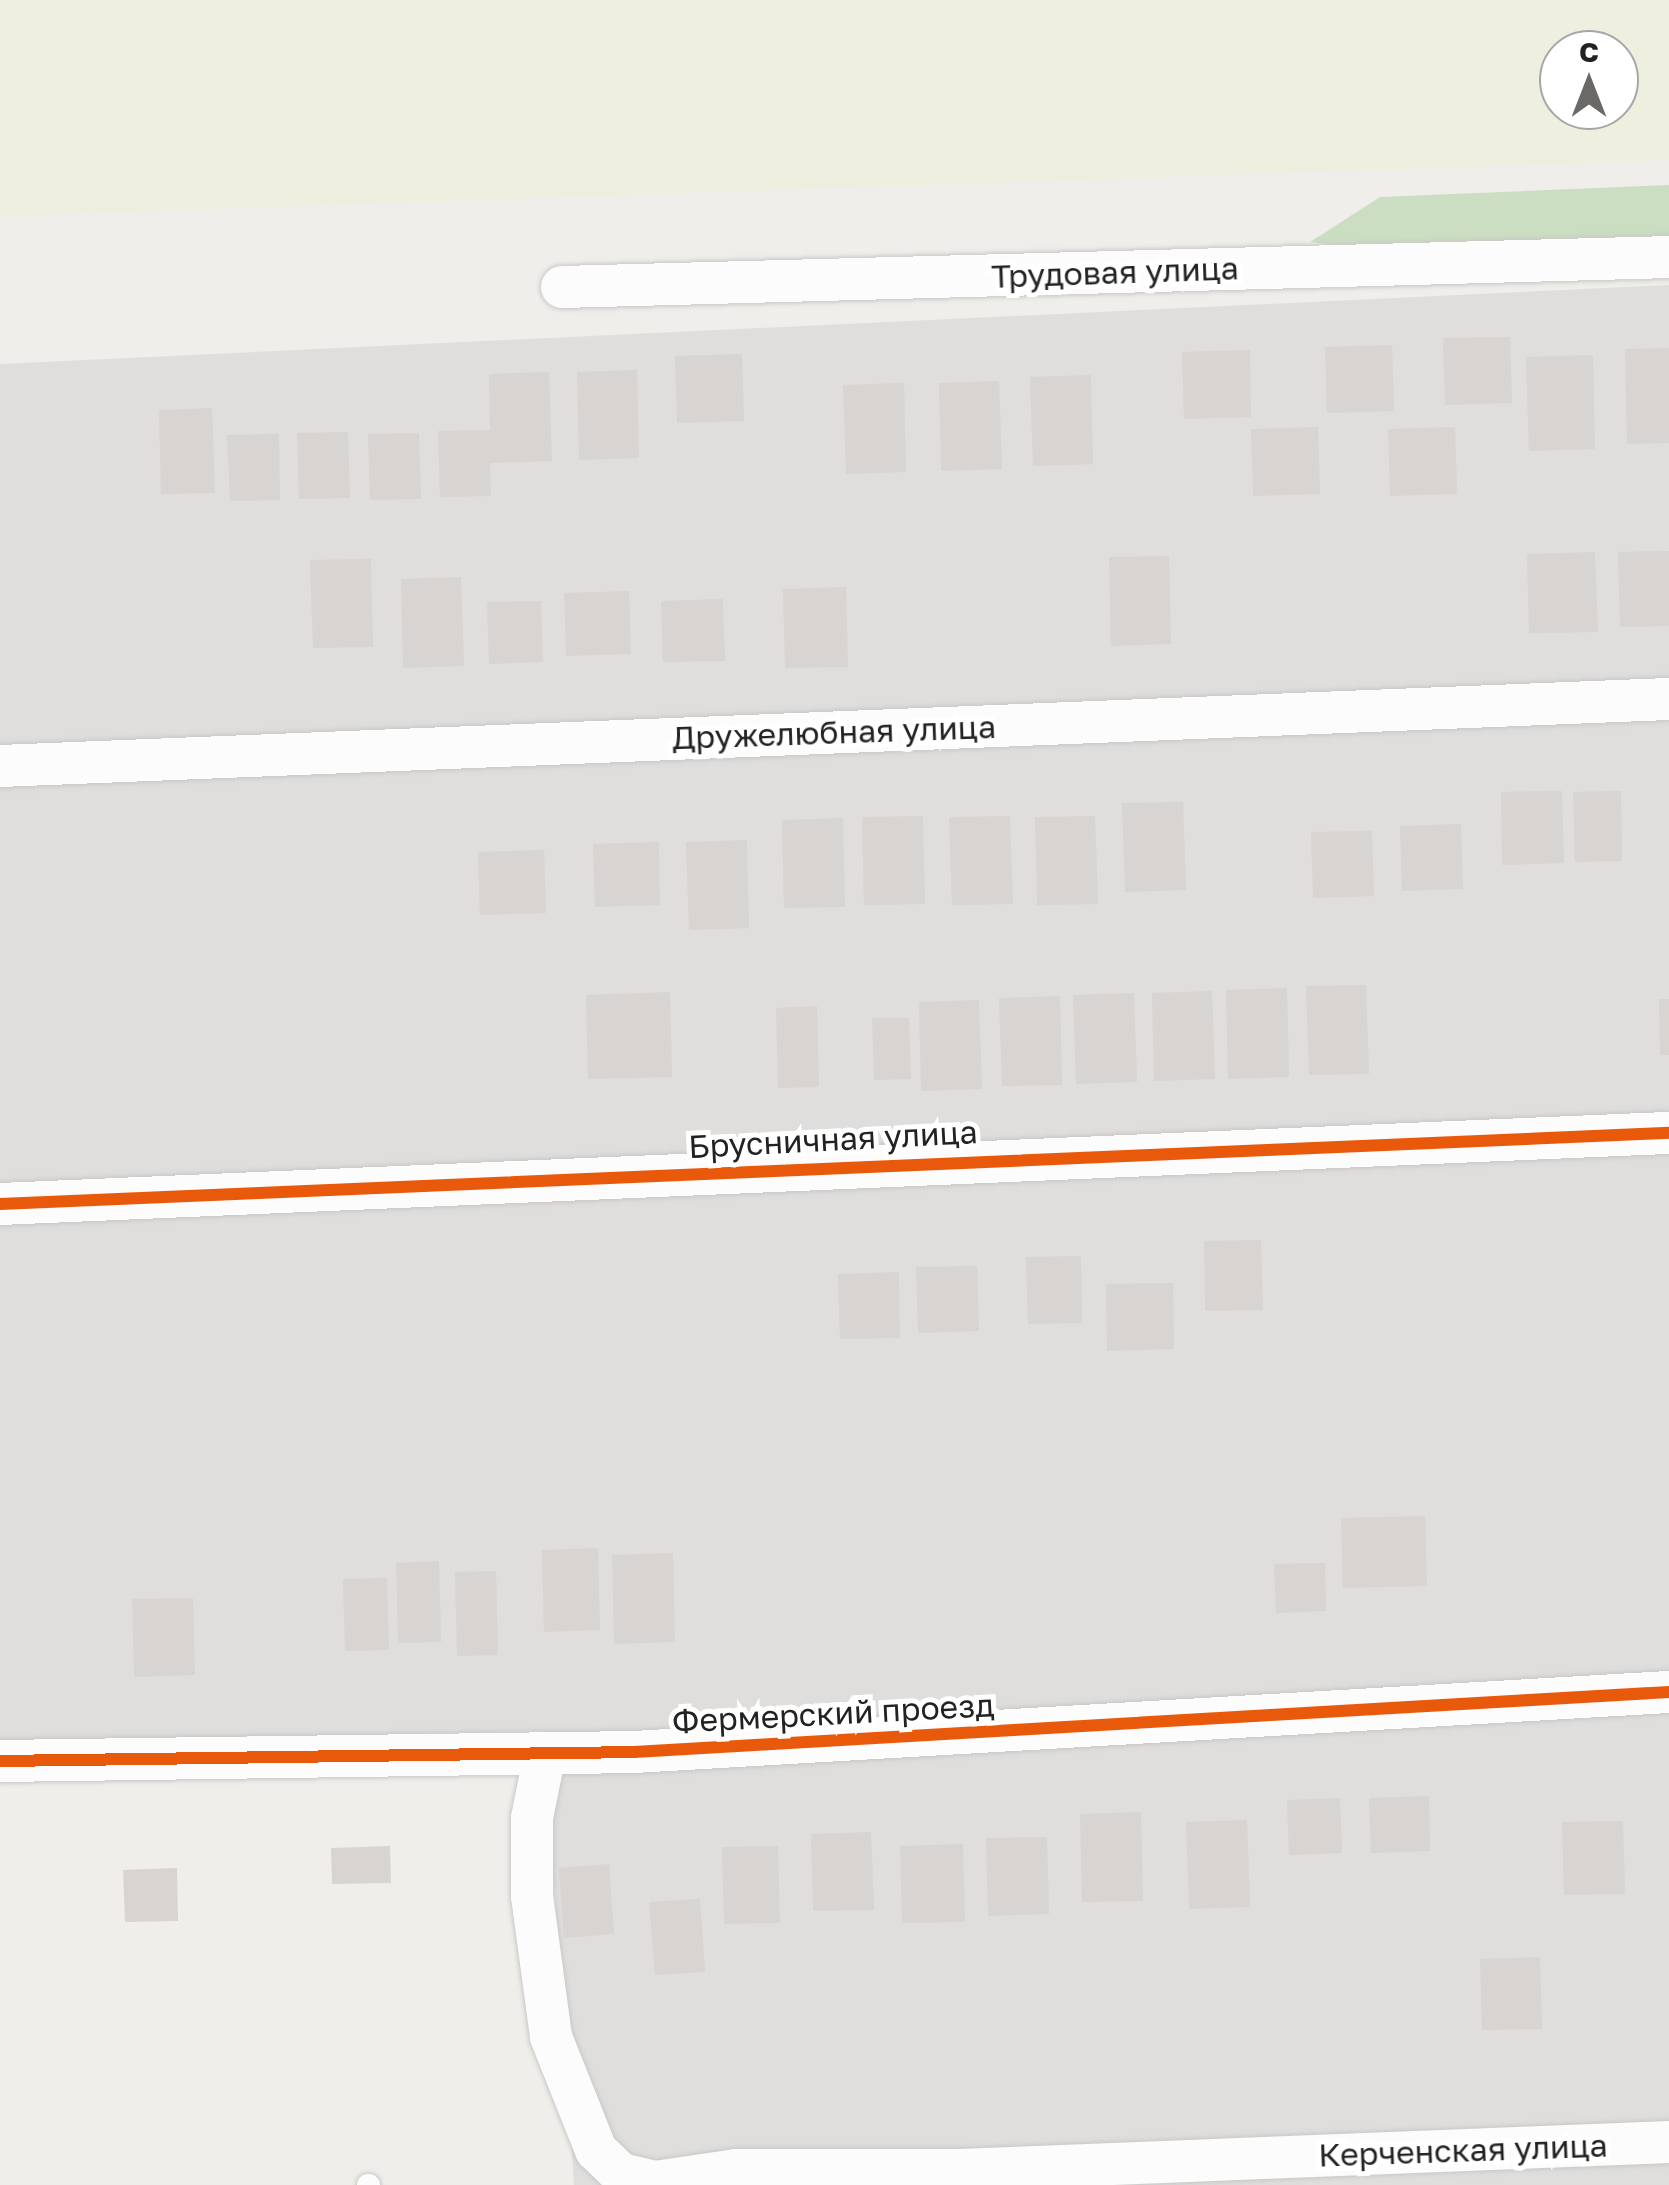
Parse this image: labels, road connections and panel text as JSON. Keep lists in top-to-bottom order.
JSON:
{
  "streets": {
    "street": [
      "Трудовая улица",
      "Дружелюбная улица",
      "Брусничная улица",
      "Фермерский проезд",
      "Керченская улица"
    ]
  },
  "crossings": [
    ["Фермерский проезд", "Керченская улица"]
  ],
  "north": "top"
}
